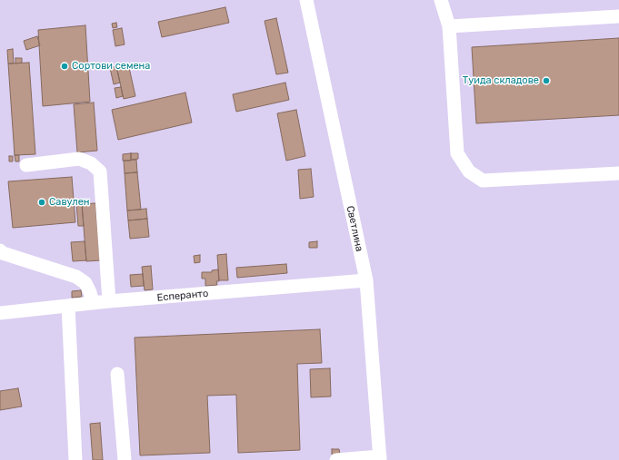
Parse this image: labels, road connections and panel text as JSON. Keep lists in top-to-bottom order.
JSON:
{
  "streets": {
    "street": ["Светлина", "Есперанто"]
  },
  "crossings": [
    ["Светлина", "Есперанто"]
  ],
  "places": ["Сортови семена", "Туида складове", "Савулен"]
}
